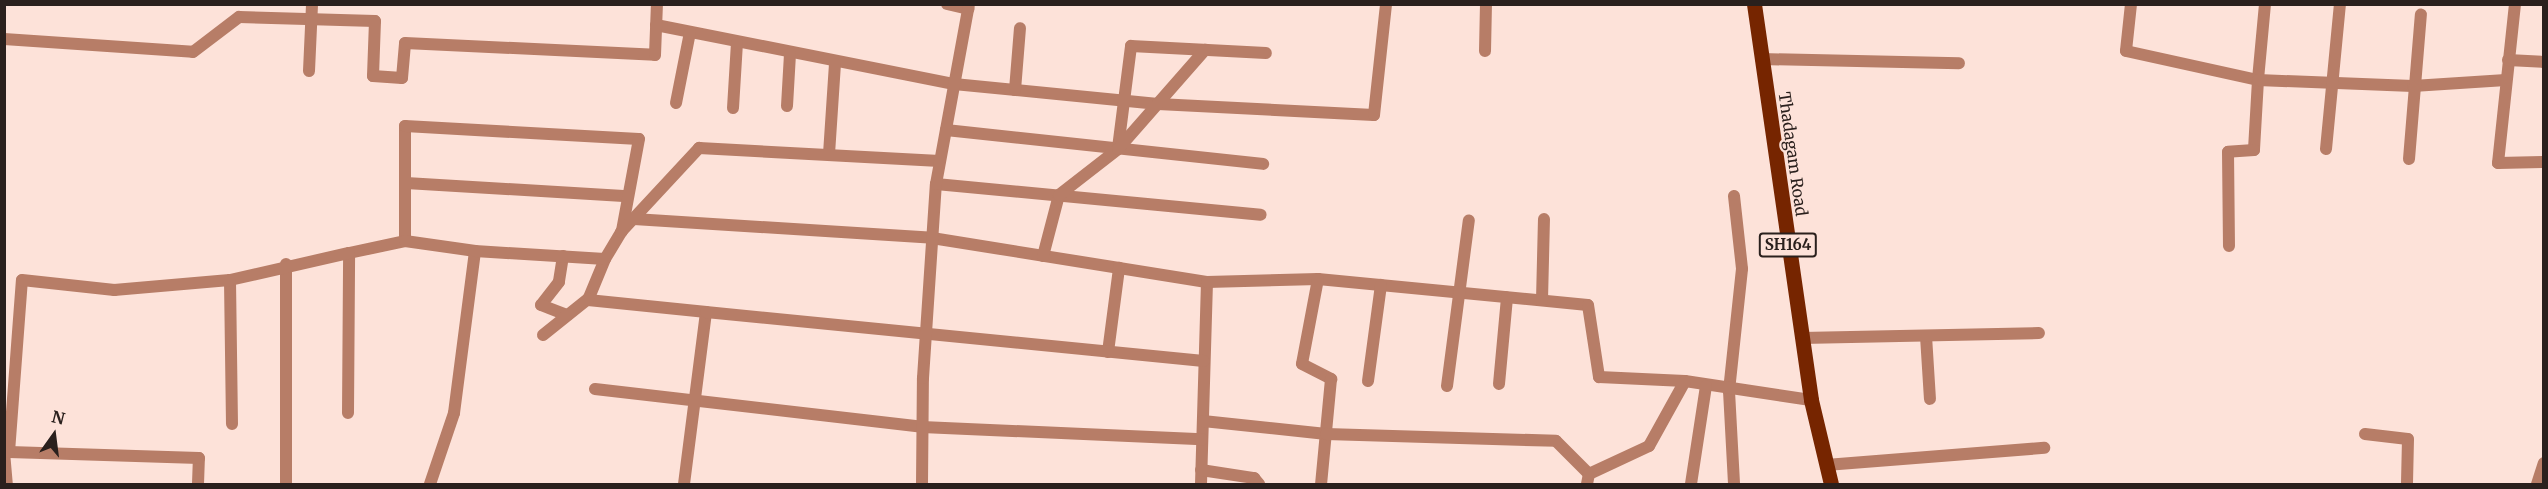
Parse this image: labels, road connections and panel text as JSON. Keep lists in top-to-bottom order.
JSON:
{
  "streets": {
    "main road": ["Thadagam Road", "SH164"]
  },
  "north": "top"
}
